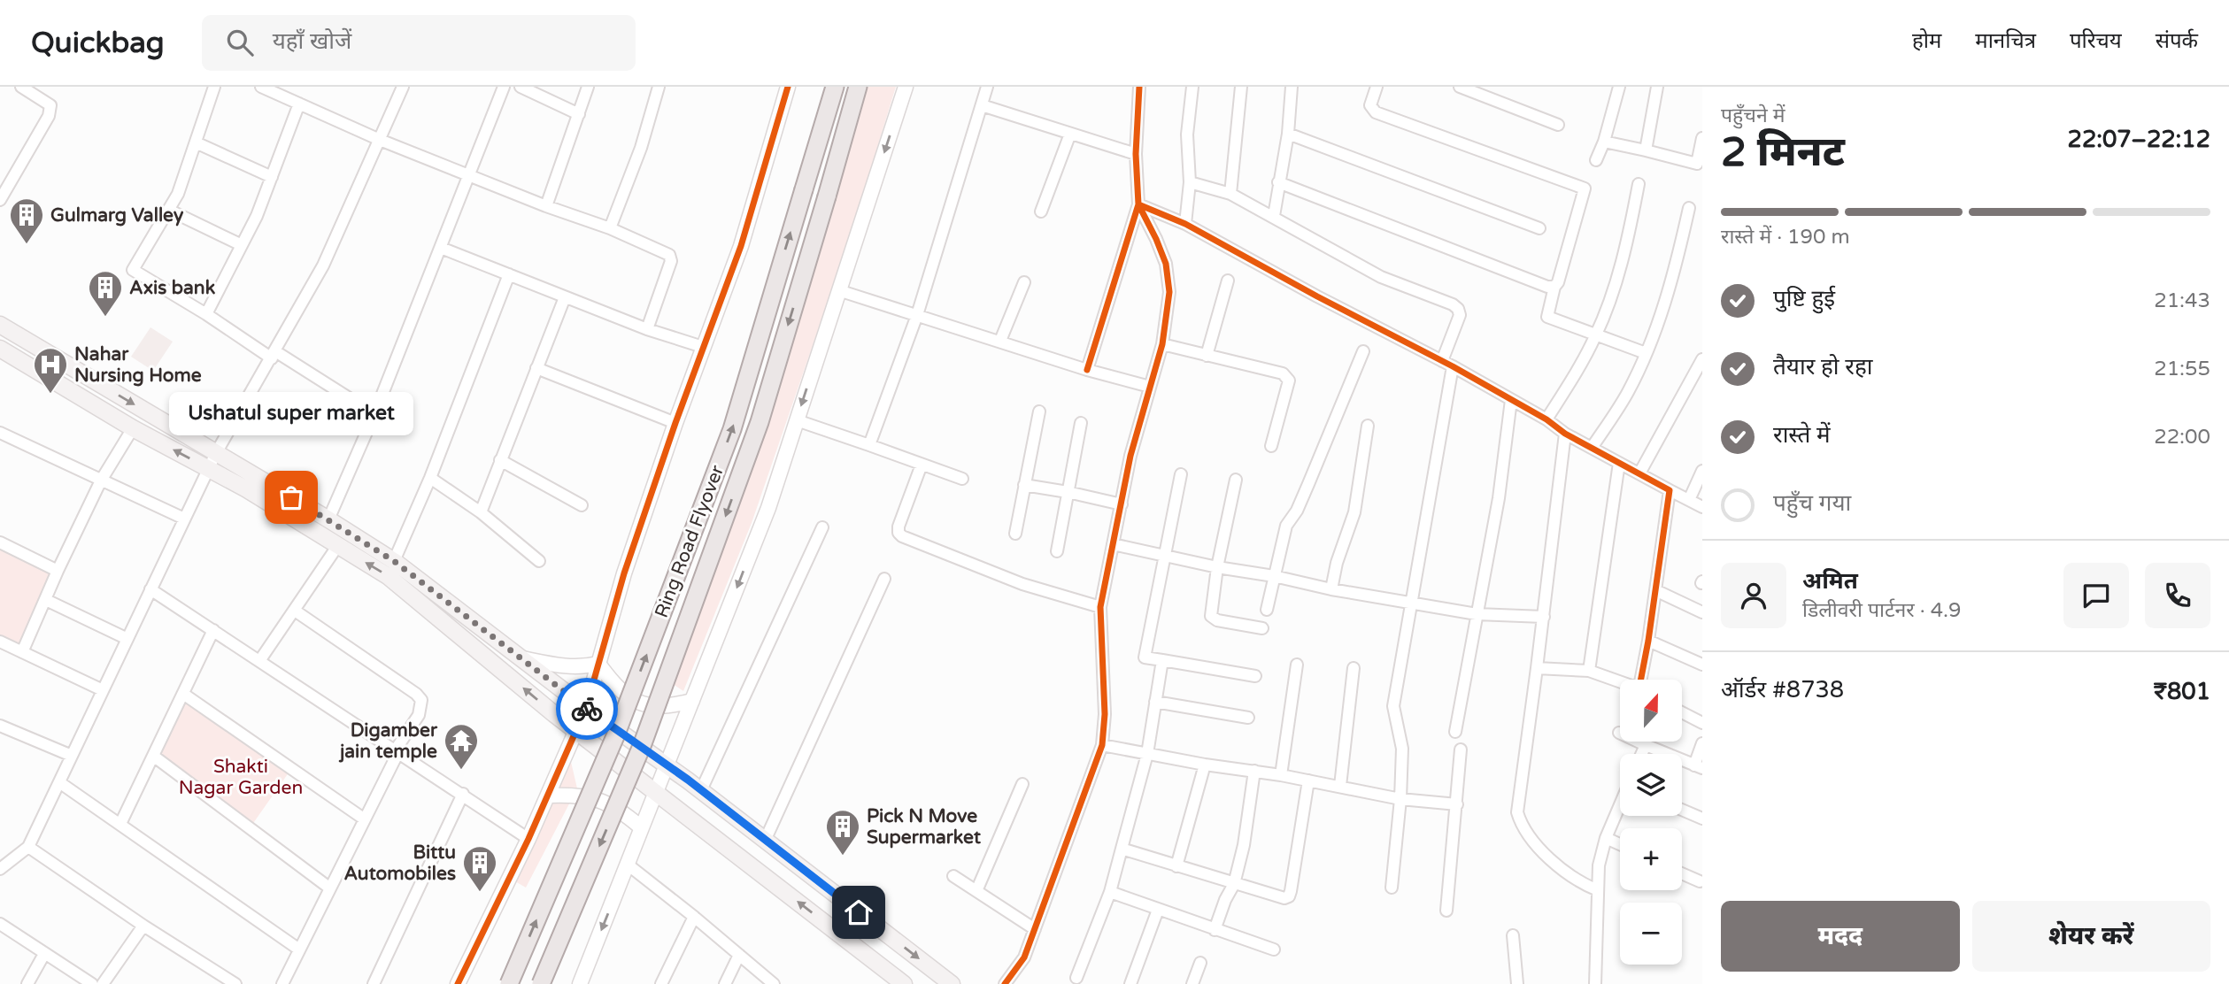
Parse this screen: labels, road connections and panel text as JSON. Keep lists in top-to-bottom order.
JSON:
{
  "streets": {
    "main road": ["Ring Road Flyover"]
  },
  "parks": ["Shakti Nagar Garden"],
  "places": {
    "building": [
      "Gulmarg Valley",
      "Axis bank",
      "Pick N Move Supermarket",
      "Bittu Automobiles"
    ],
    "hospital": ["Nahar Nursing Home"],
    "other": ["Ushatul super market"],
    "temple": ["Digamber jain temple"]
  },
  "north": "top",
  "page": {
    "header": "Quickbag",
    "search": "यहाँ खोजें",
    "nav": [
      "होम",
      "मानचित्र",
      "परिचय",
      "संपर्क"
    ],
    "heading": ["2 मिनट", "पहुँचने में", "22:07–22:12"],
    "panel": [
      "अमित",
      "डिलीवरी पार्टनर · 4.9",
      "ऑर्डर #8738",
      "₹801"
    ],
    "bar": "रास्ते में · 190 m",
    "list": [
      ["पुष्टि हुई", "21:43"],
      ["तैयार हो रहा", "21:55"],
      ["रास्ते में", "22:00"],
      "पहुँच गया"
    ],
    "bubble": "Ushatul super market",
    "map_buttons": ["+", "−"],
    "buttons": ["मदद", "शेयर करें"]
  }
}
